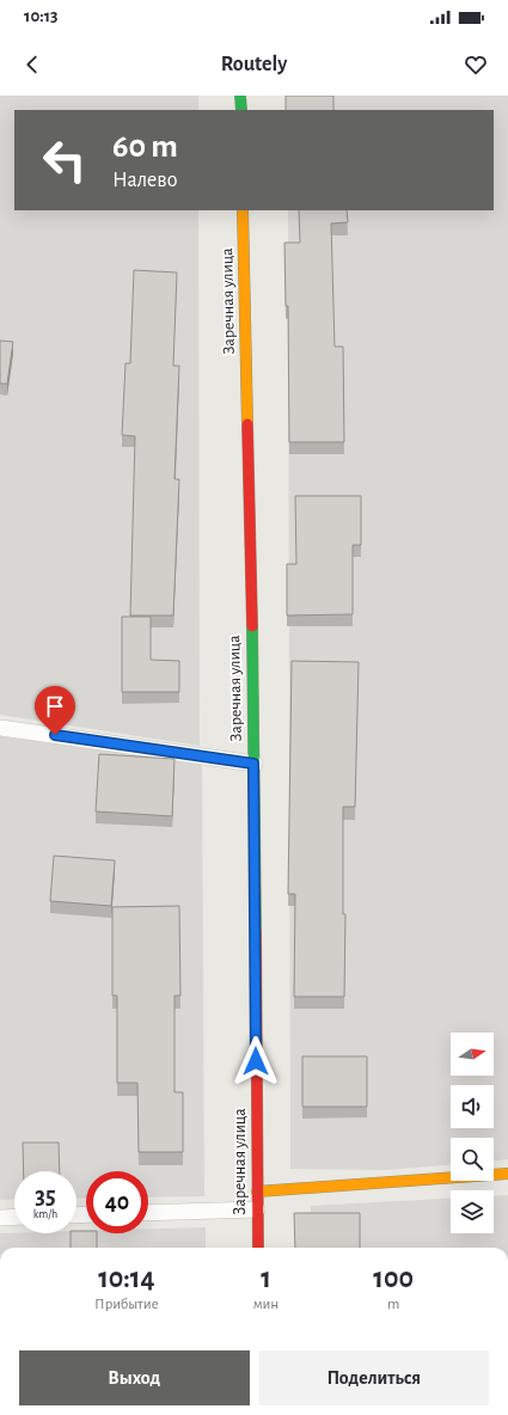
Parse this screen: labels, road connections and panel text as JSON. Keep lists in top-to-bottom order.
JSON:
{
  "streets": {
    "street": ["Заречная улица"]
  },
  "north": "right",
  "page": {
    "status": "10:13",
    "header": "Routely",
    "turn": ["60 m", "Налево"],
    "speed": "35 km/h",
    "limit": "40",
    "eta": [
      "10:14",
      "Прибытие",
      "1",
      "мин",
      "100",
      "m"
    ],
    "buttons": ["Выход", "Поделиться"]
  }
}
